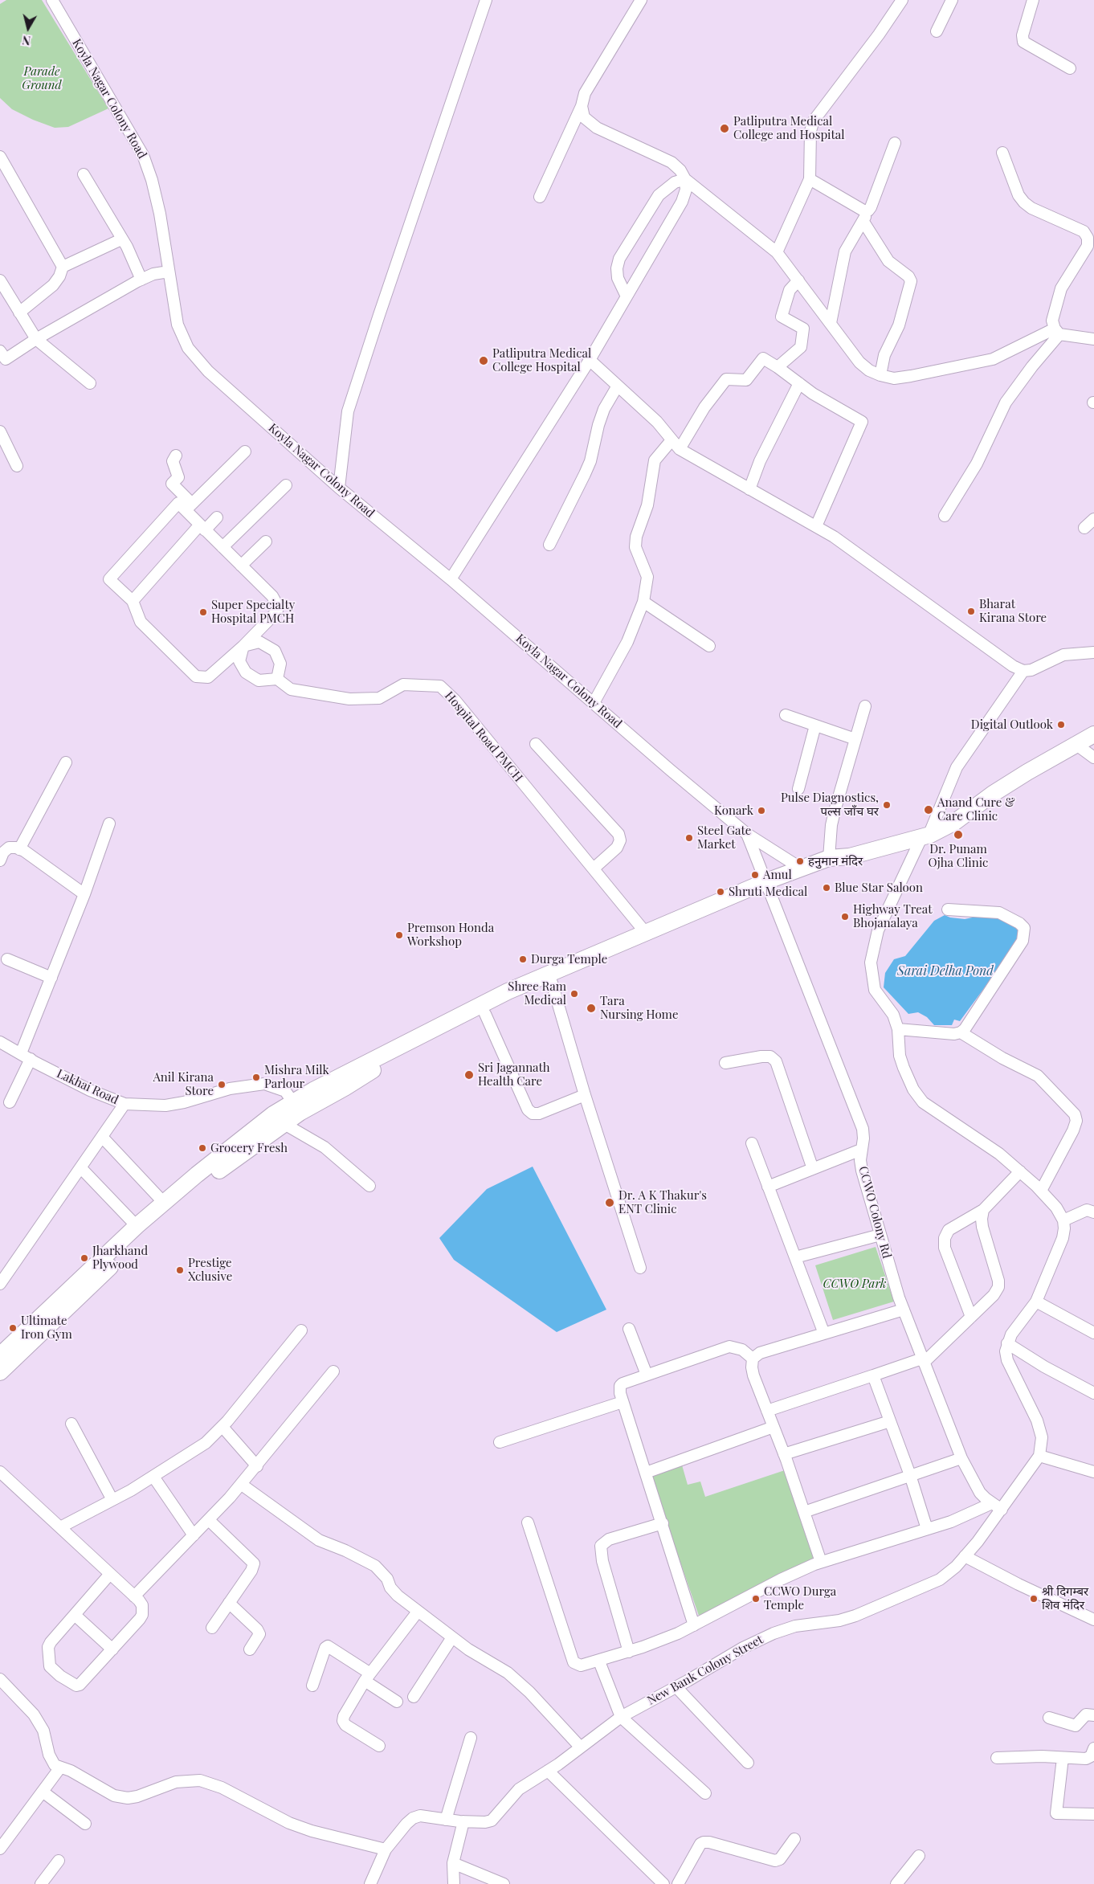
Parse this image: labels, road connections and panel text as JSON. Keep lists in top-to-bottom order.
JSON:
{
  "streets": {
    "street": [
      "Koyla Nagar Colony Road",
      "Hospital Road PMCH",
      "Lakhai Road",
      "CCWO Colony Rd",
      "New Bank Colony Street"
    ]
  },
  "crossings": [
    ["Koyla Nagar Colony Road", "CCWO Colony Rd"],
    ["CCWO Colony Rd", "New Bank Colony Street"]
  ],
  "water": ["Sarai Delha Pond"],
  "parks": ["Parade Ground", "CCWO Park"],
  "places": [
    "Patliputra Medical College and Hospital",
    "Patliputra Medical College Hospital",
    "Bharat Kirana Store",
    "Super Specialty Hospital PMCH",
    "Digital Outlook",
    "Pulse Diagnostics, पल्स जाँच घर",
    "Anand Cure & Care Clinic",
    "Konark",
    "Dr. Punam Ojha Clinic",
    "Steel Gate Market",
    "हनुमान मंदिर",
    "Amul",
    "Blue Star Saloon",
    "Shruti Medical",
    "Highway Treat Bhojanalaya",
    "Premson Honda Workshop",
    "Durga Temple",
    "Shree Ram Medical",
    "Tara Nursing Home",
    "Sri Jagannath Health Care",
    "Mishra Milk Parlour",
    "Anil Kirana Store",
    "Grocery Fresh",
    "Dr. A K Thakur's ENT Clinic",
    "Jharkhand Plywood",
    "Prestige Xclusive",
    "Ultimate Iron Gym",
    "CCWO Durga Temple",
    "श्री दिगम्बर शिव मंदिर"
  ],
  "north": "bottom"
}
